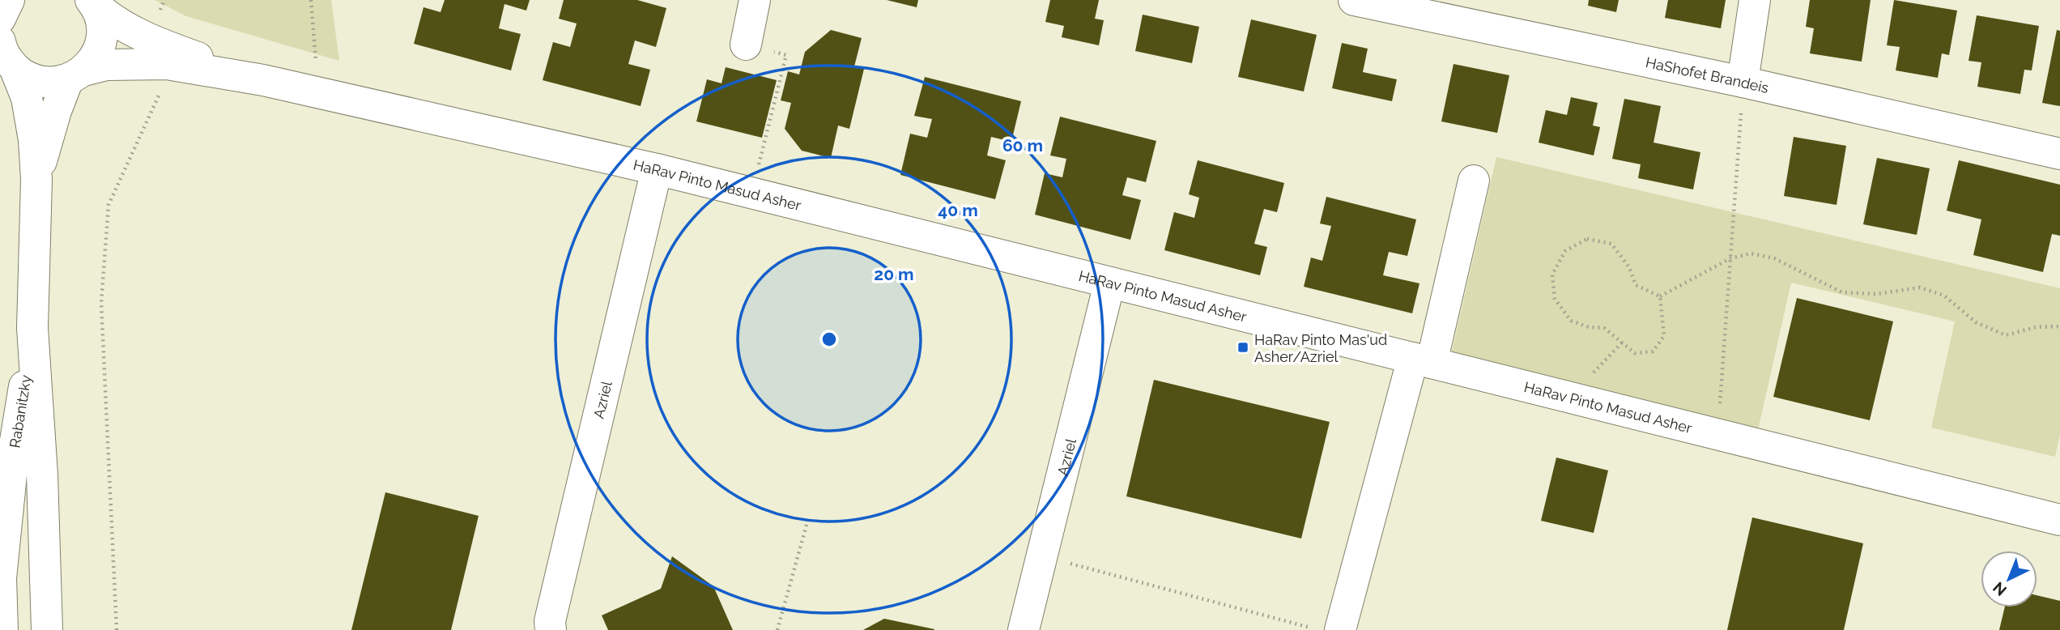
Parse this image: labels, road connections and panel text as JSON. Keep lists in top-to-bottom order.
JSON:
{
  "streets": {
    "street": [
      "HaShofet Brandeis",
      "HaRav Pinto Masud Asher",
      "Azriel",
      "Rabanitzky"
    ]
  },
  "crossings": [
    ["HaRav Pinto Masud Asher", "Azriel"],
    ["HaRav Pinto Masud Asher", "Rabanitzky"]
  ],
  "places": {
    "transit": ["HaRav Pinto Mas'ud Asher/Azriel"]
  },
  "north": "bottom left",
  "rings": ["60 m", "40 m", "20 m"]
}
